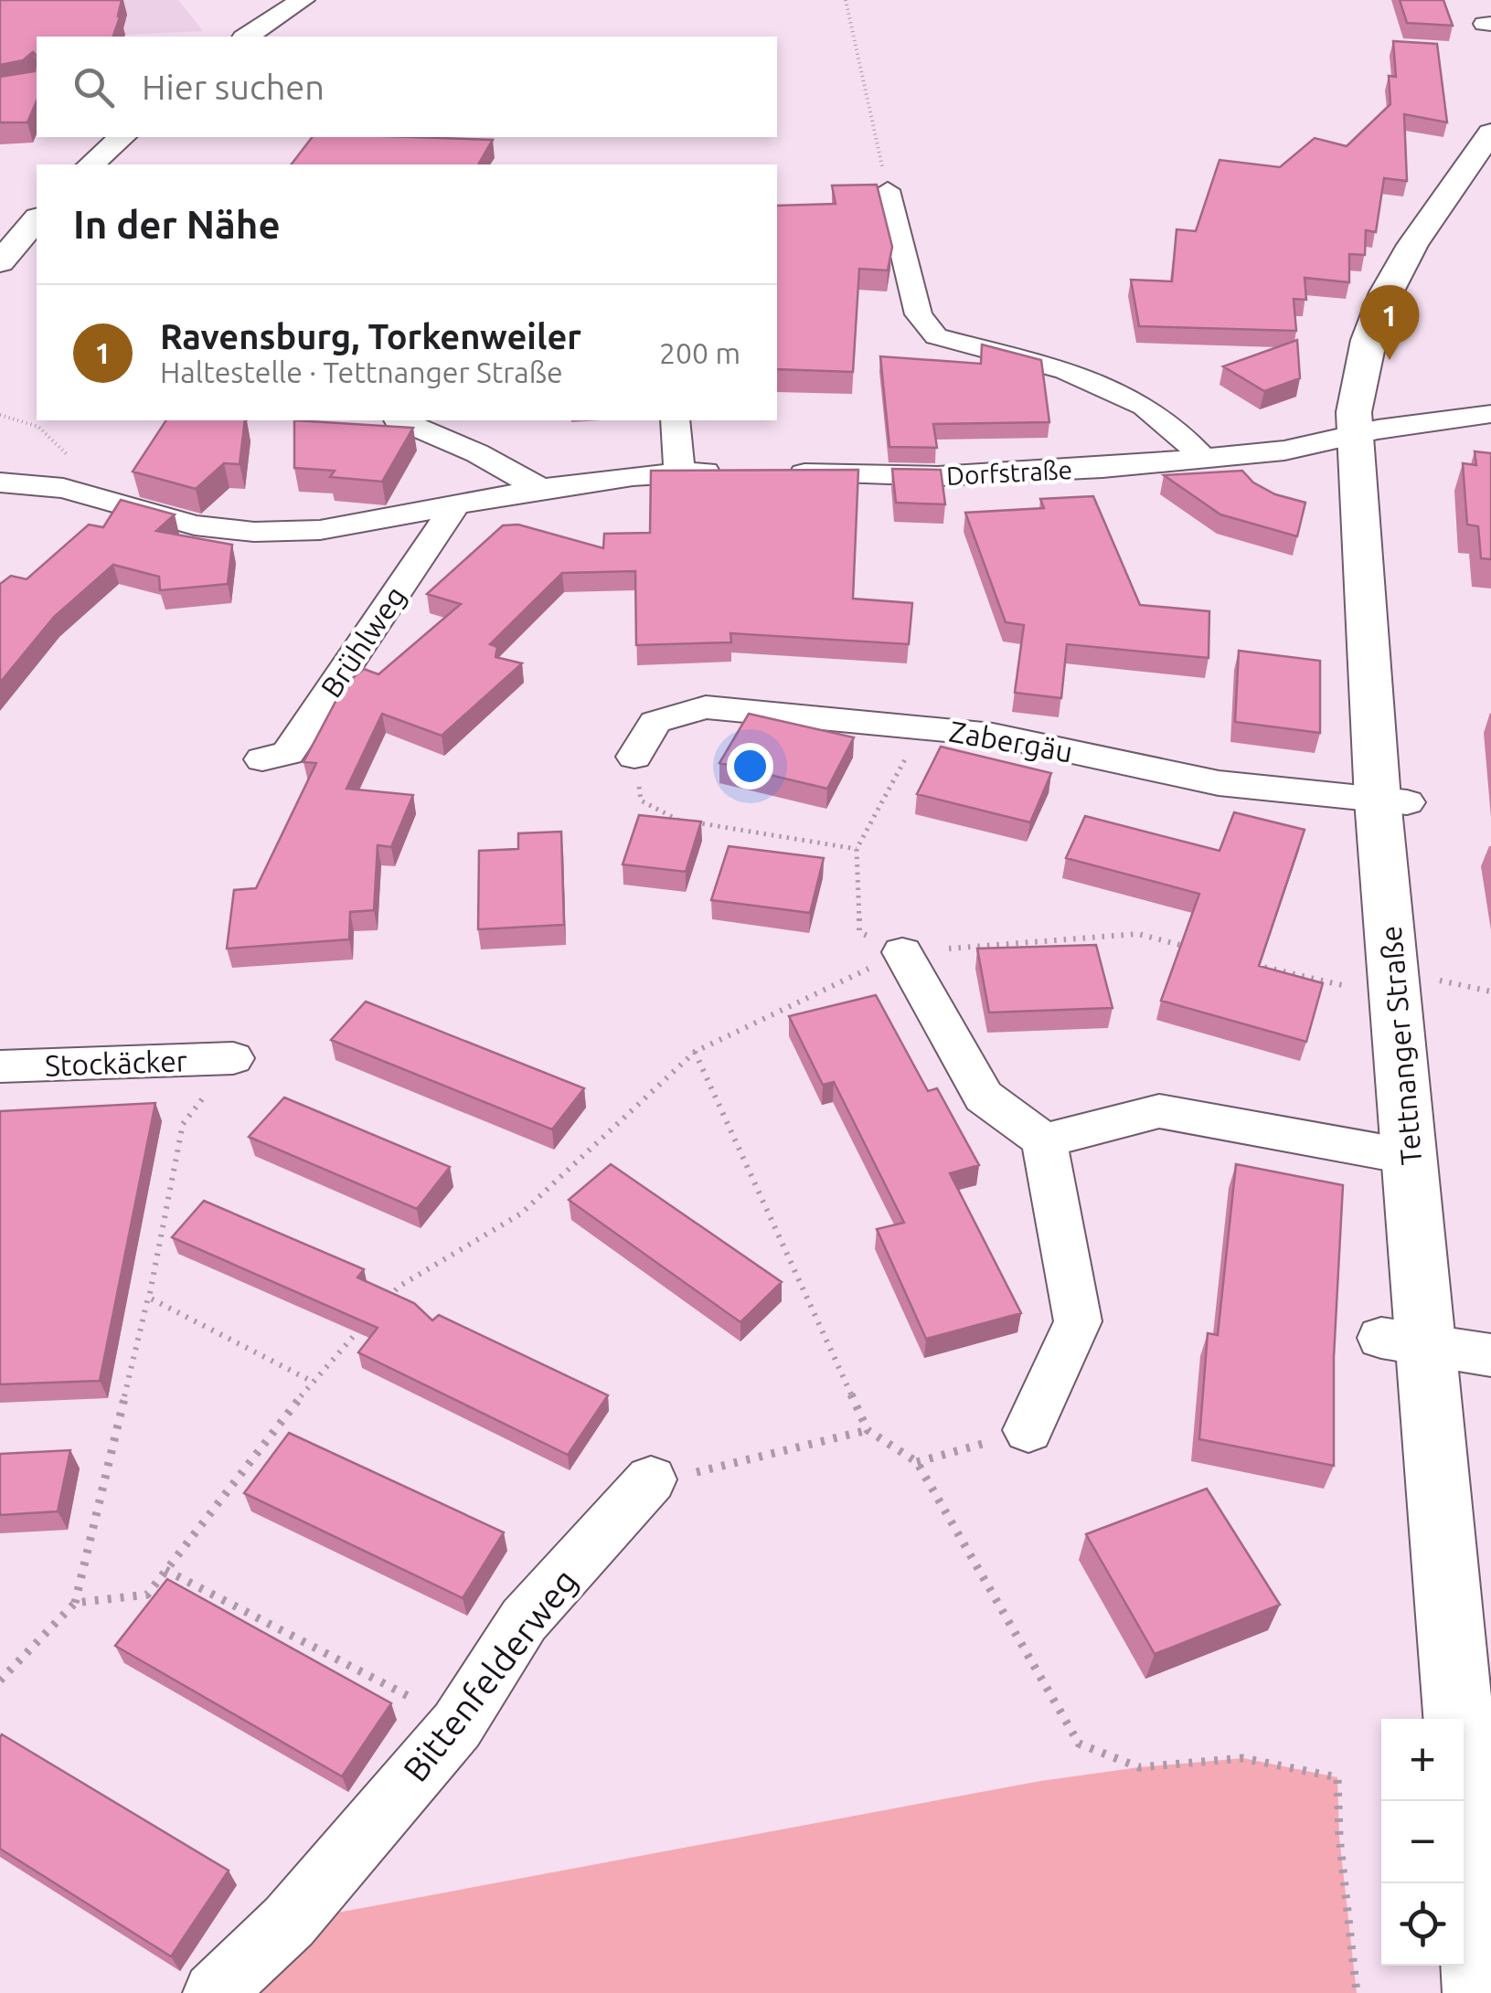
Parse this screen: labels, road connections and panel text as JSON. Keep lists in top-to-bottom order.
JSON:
{
  "streets": {
    "street": [
      "Dorfstraße",
      "Brühlweg",
      "Zabergäu",
      "Tettnanger Straße",
      "Stockäcker",
      "Bittenfelderweg"
    ]
  },
  "crossings": [
    ["Dorfstraße", "Tettnanger Straße"],
    ["Zabergäu", "Tettnanger Straße"]
  ],
  "page": {
    "search": "Hier suchen",
    "heading": "In der Nähe",
    "list": [
      {
        "mark": "1",
        "name": "Ravensburg, Torkenweiler",
        "note": "Haltestelle · Tettnanger Straße",
        "value": "200 m"
      }
    ],
    "pins": "1",
    "map_buttons": ["+", "−"]
  }
}
